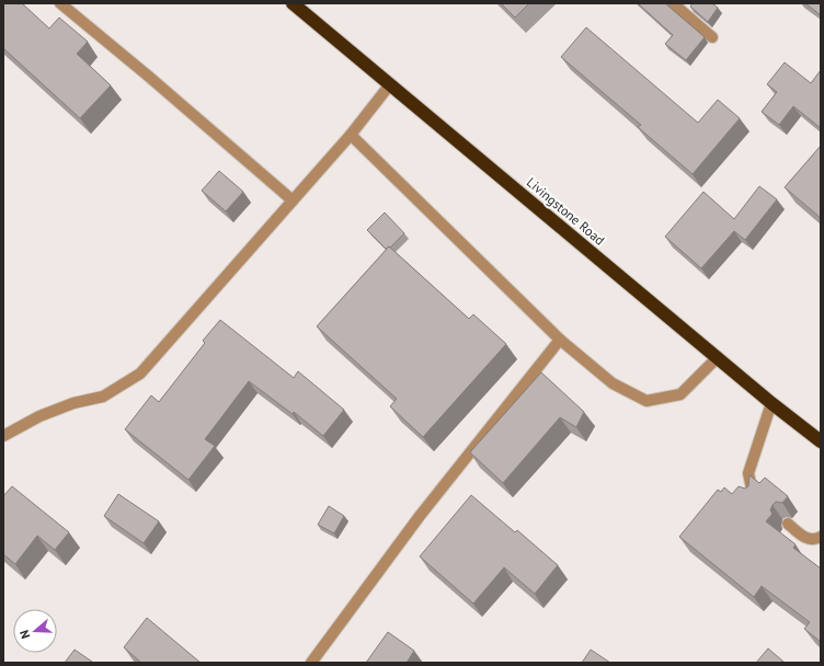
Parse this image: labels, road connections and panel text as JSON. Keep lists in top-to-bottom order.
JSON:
{
  "streets": {
    "highway": ["Livingstone Road"]
  },
  "north": "left"
}
